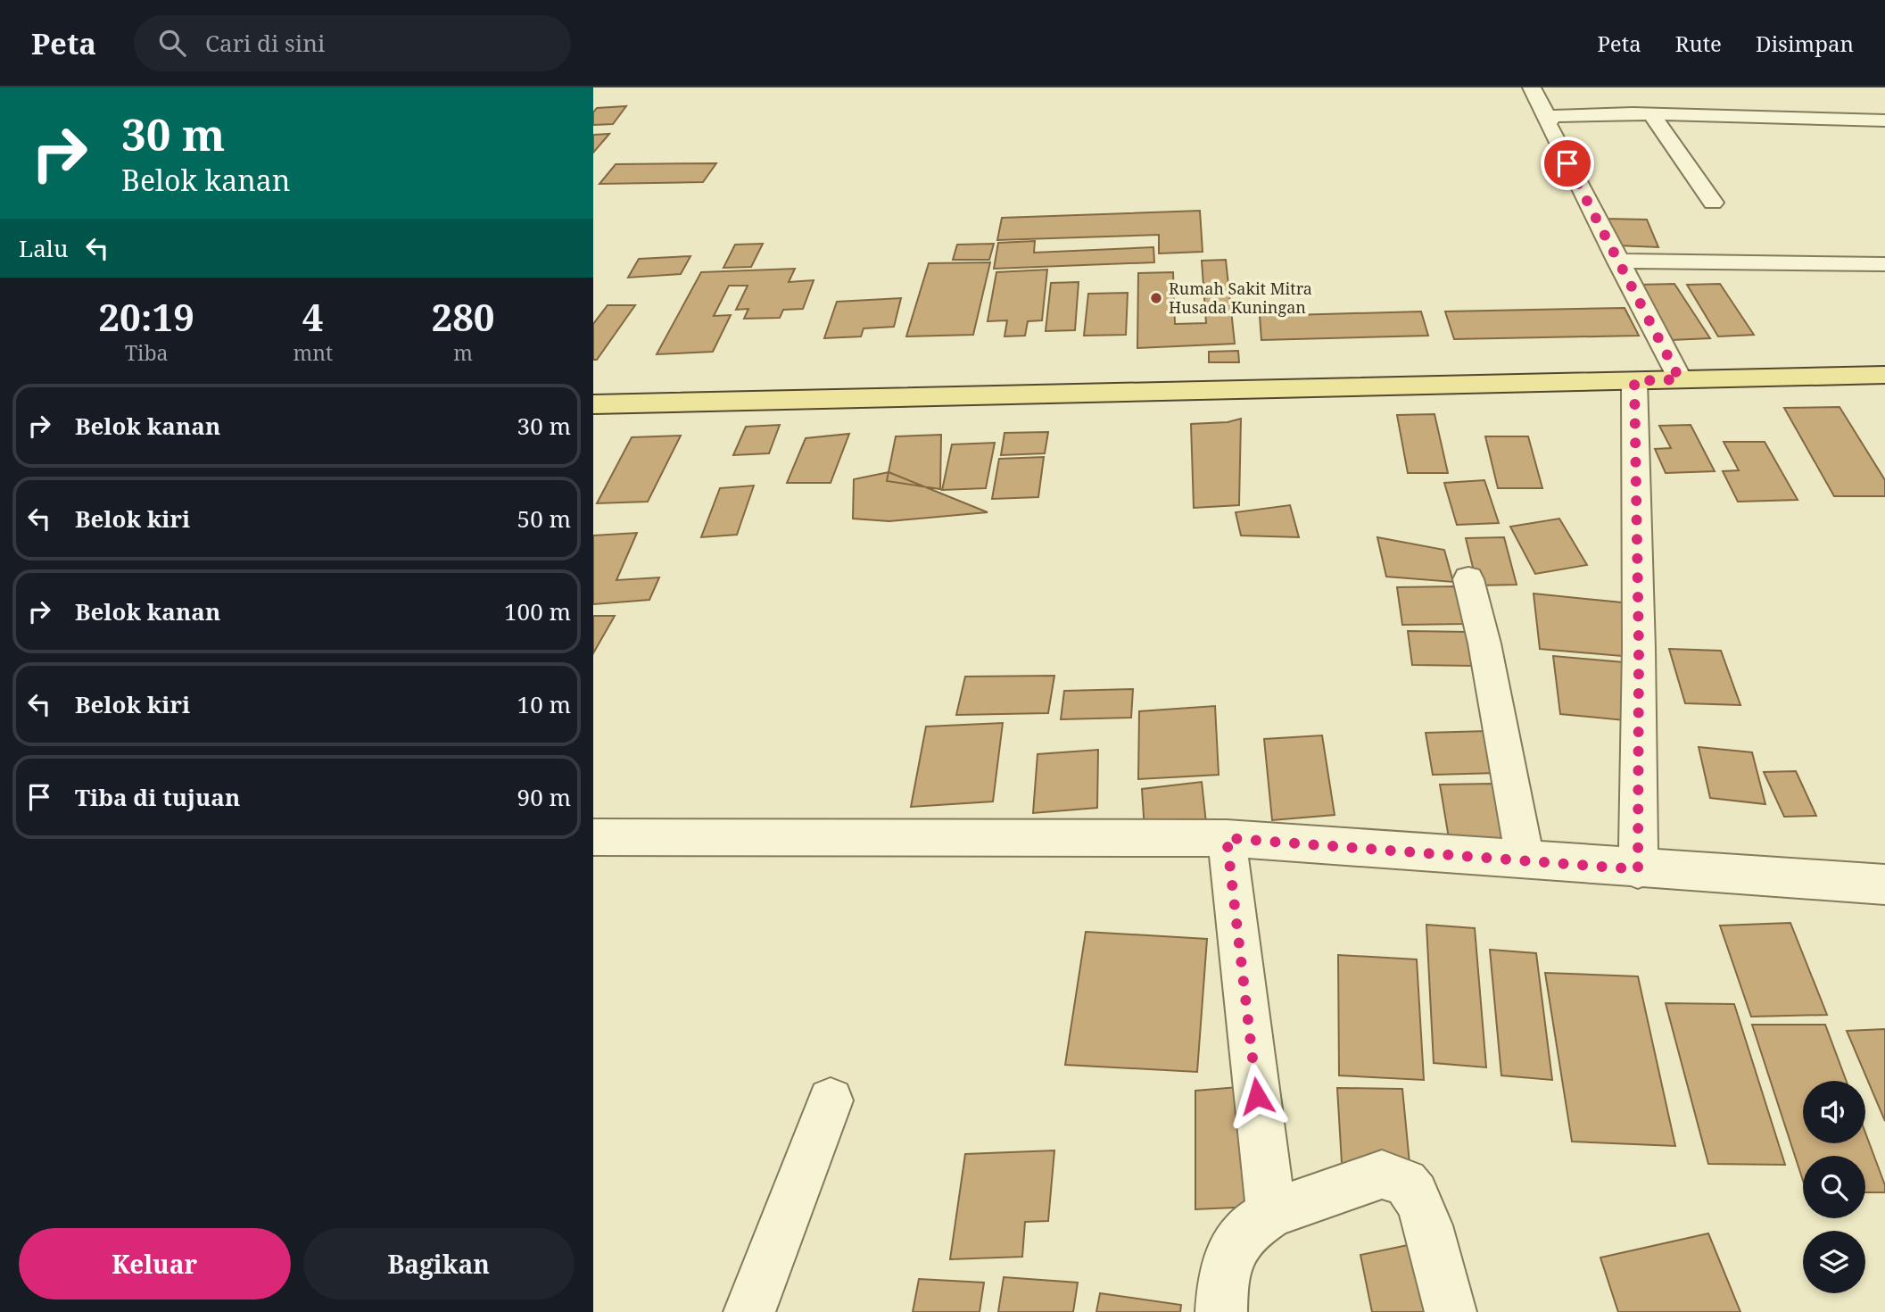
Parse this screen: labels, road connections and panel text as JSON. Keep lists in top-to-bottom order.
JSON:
{
  "places": ["Rumah Sakit Mitra Husada Kuningan"],
  "page": {
    "header": "Peta",
    "search": "Cari di sini",
    "nav": ["Peta", "Rute", "Disimpan"],
    "turn": ["30 m", "Belok kanan"],
    "then": "Lalu",
    "eta": [
      "20:19",
      "Tiba",
      "4",
      "mnt",
      "280",
      "m"
    ],
    "list": [
      {
        "name": "Belok kanan",
        "value": "30 m"
      },
      {
        "name": "Belok kiri",
        "value": "50 m"
      },
      {
        "name": "Belok kanan",
        "value": "100 m"
      },
      {
        "name": "Belok kiri",
        "value": "10 m"
      },
      {
        "name": "Tiba di tujuan",
        "value": "90 m"
      }
    ],
    "buttons": ["Keluar", "Bagikan"]
  }
}
